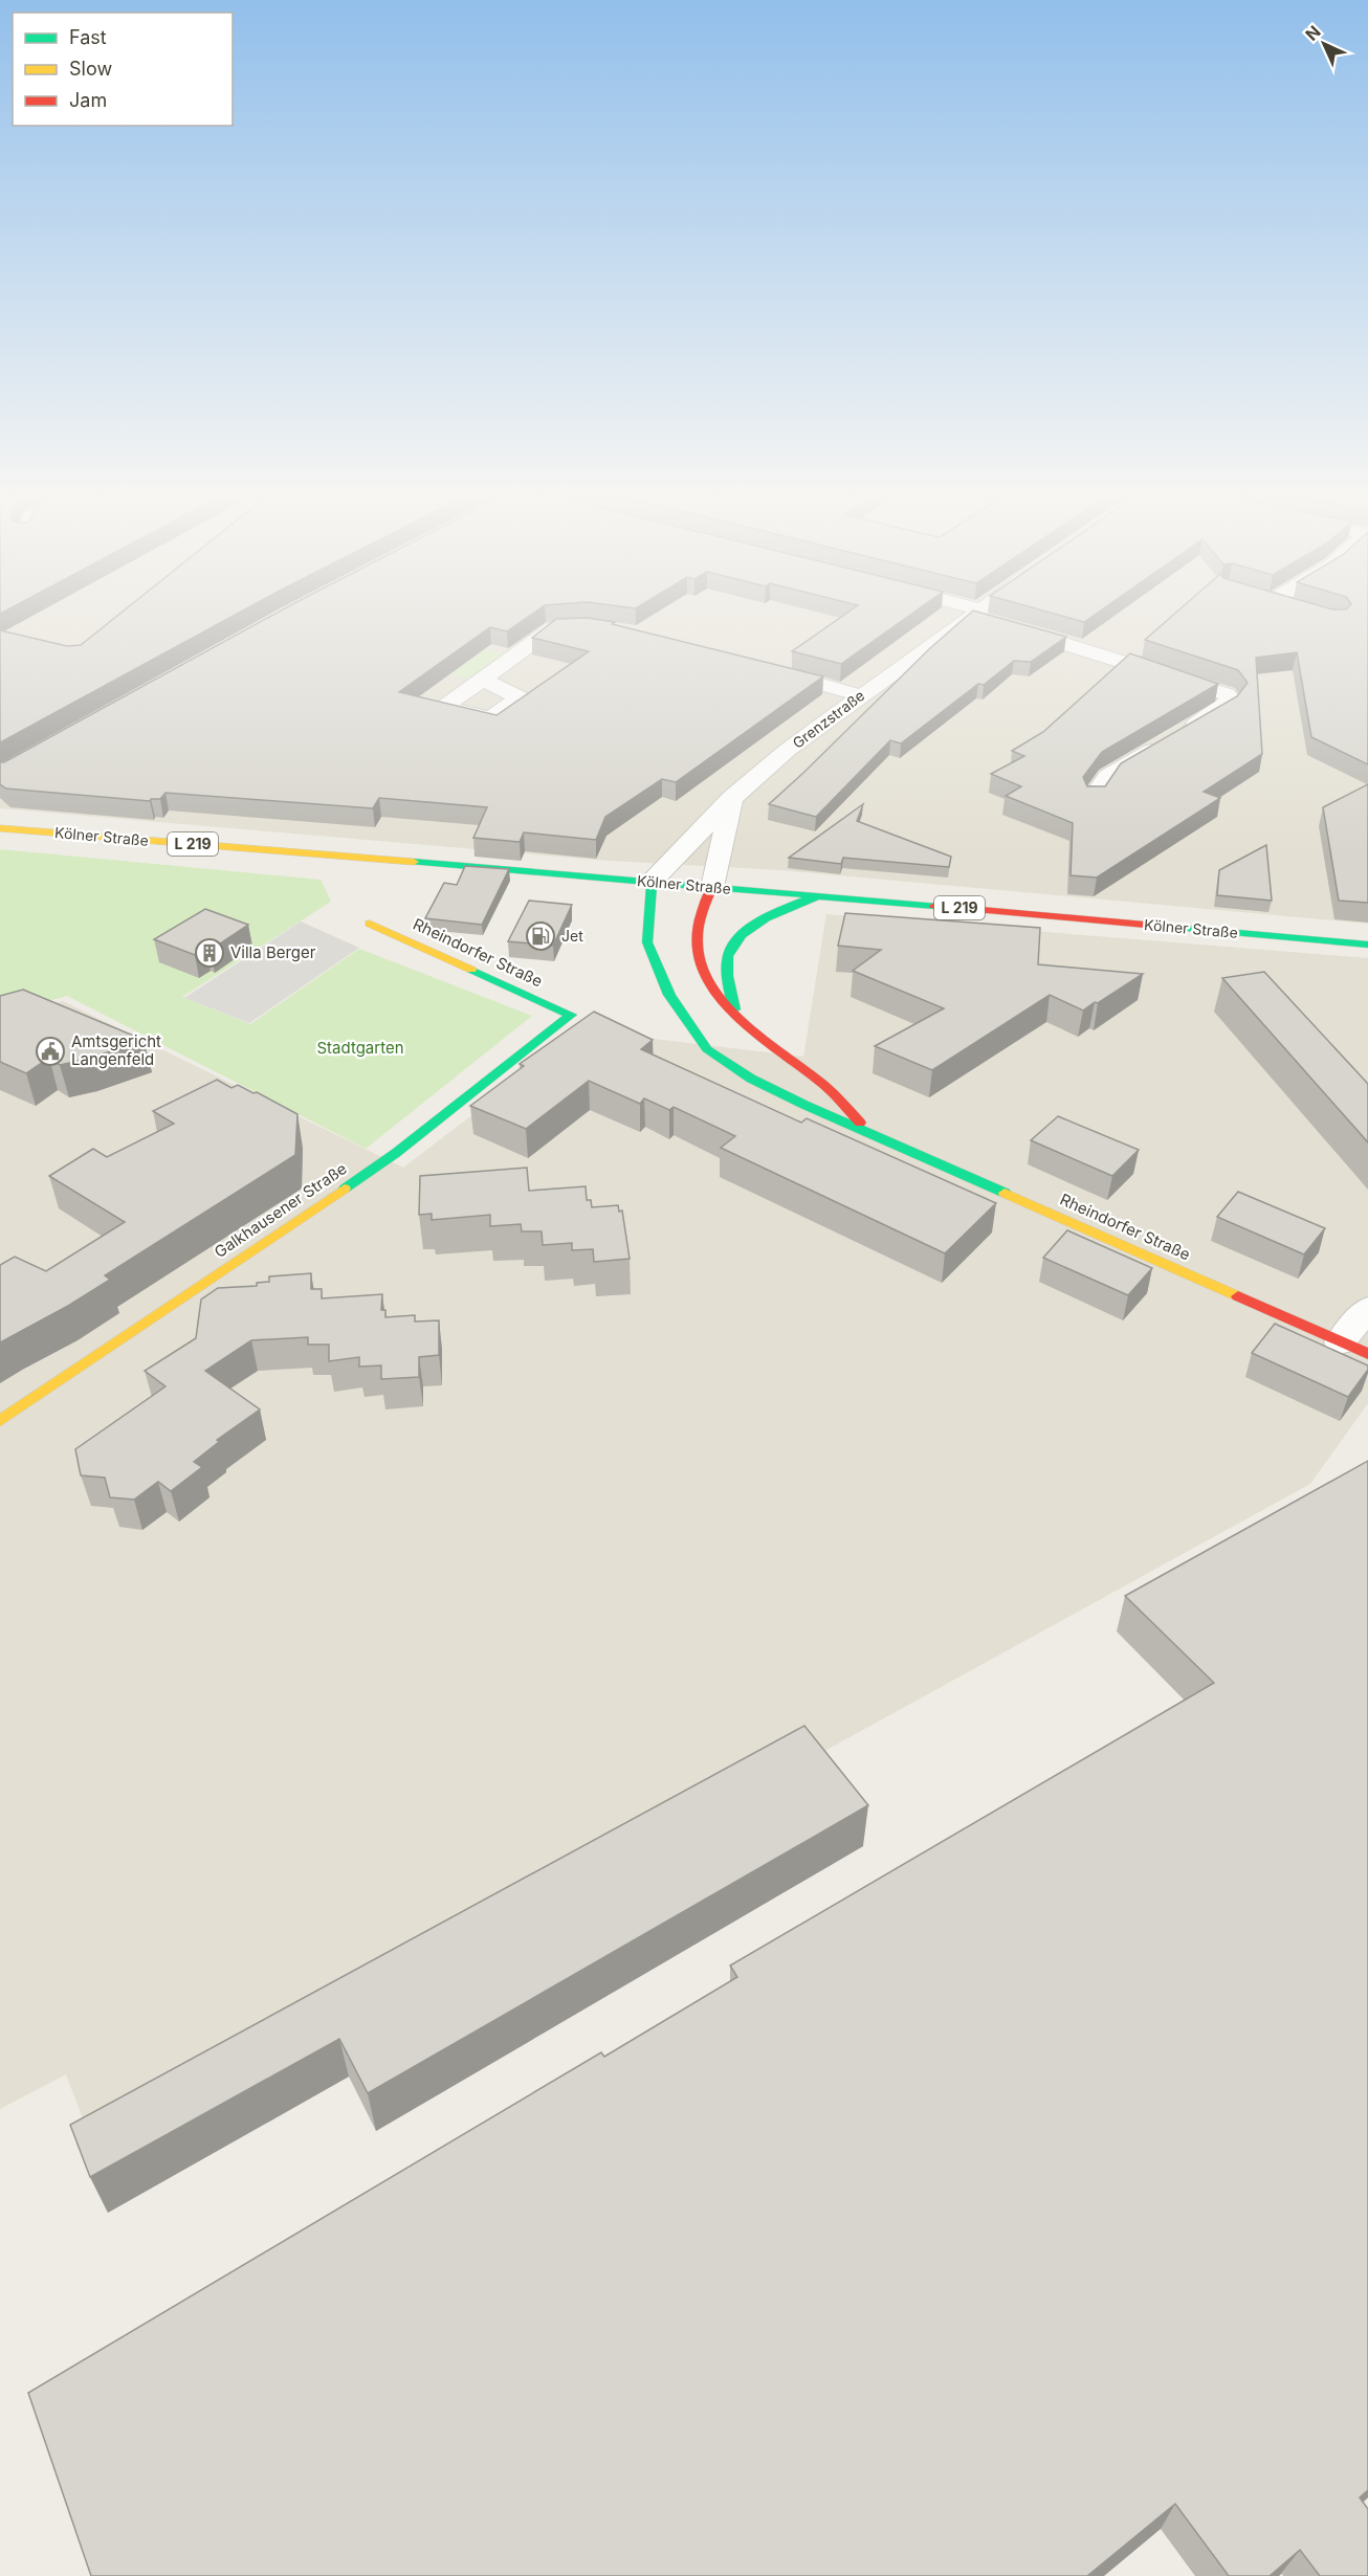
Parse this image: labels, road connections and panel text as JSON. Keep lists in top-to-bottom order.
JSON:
{
  "streets": {
    "main road": [
      "Kölner Straße",
      "L 219",
      "Rheindorfer Straße",
      "Galkhausener Straße"
    ],
    "street": ["Grenzstraße"]
  },
  "crossings": [
    ["Grenzstraße", "Kölner Straße"],
    ["Grenzstraße", "Rheindorfer Straße"],
    ["Kölner Straße", "L 219"],
    ["Kölner Straße", "Rheindorfer Straße"],
    ["L 219", "Rheindorfer Straße"],
    ["Rheindorfer Straße", "Galkhausener Straße"]
  ],
  "parks": ["Stadtgarten"],
  "places": {
    "fuel station": ["Jet"],
    "building": ["Villa Berger"],
    "public building": ["Amtsgericht Langenfeld"]
  },
  "legend": ["Fast", "Slow", "Jam"],
  "north": "top left"
}
